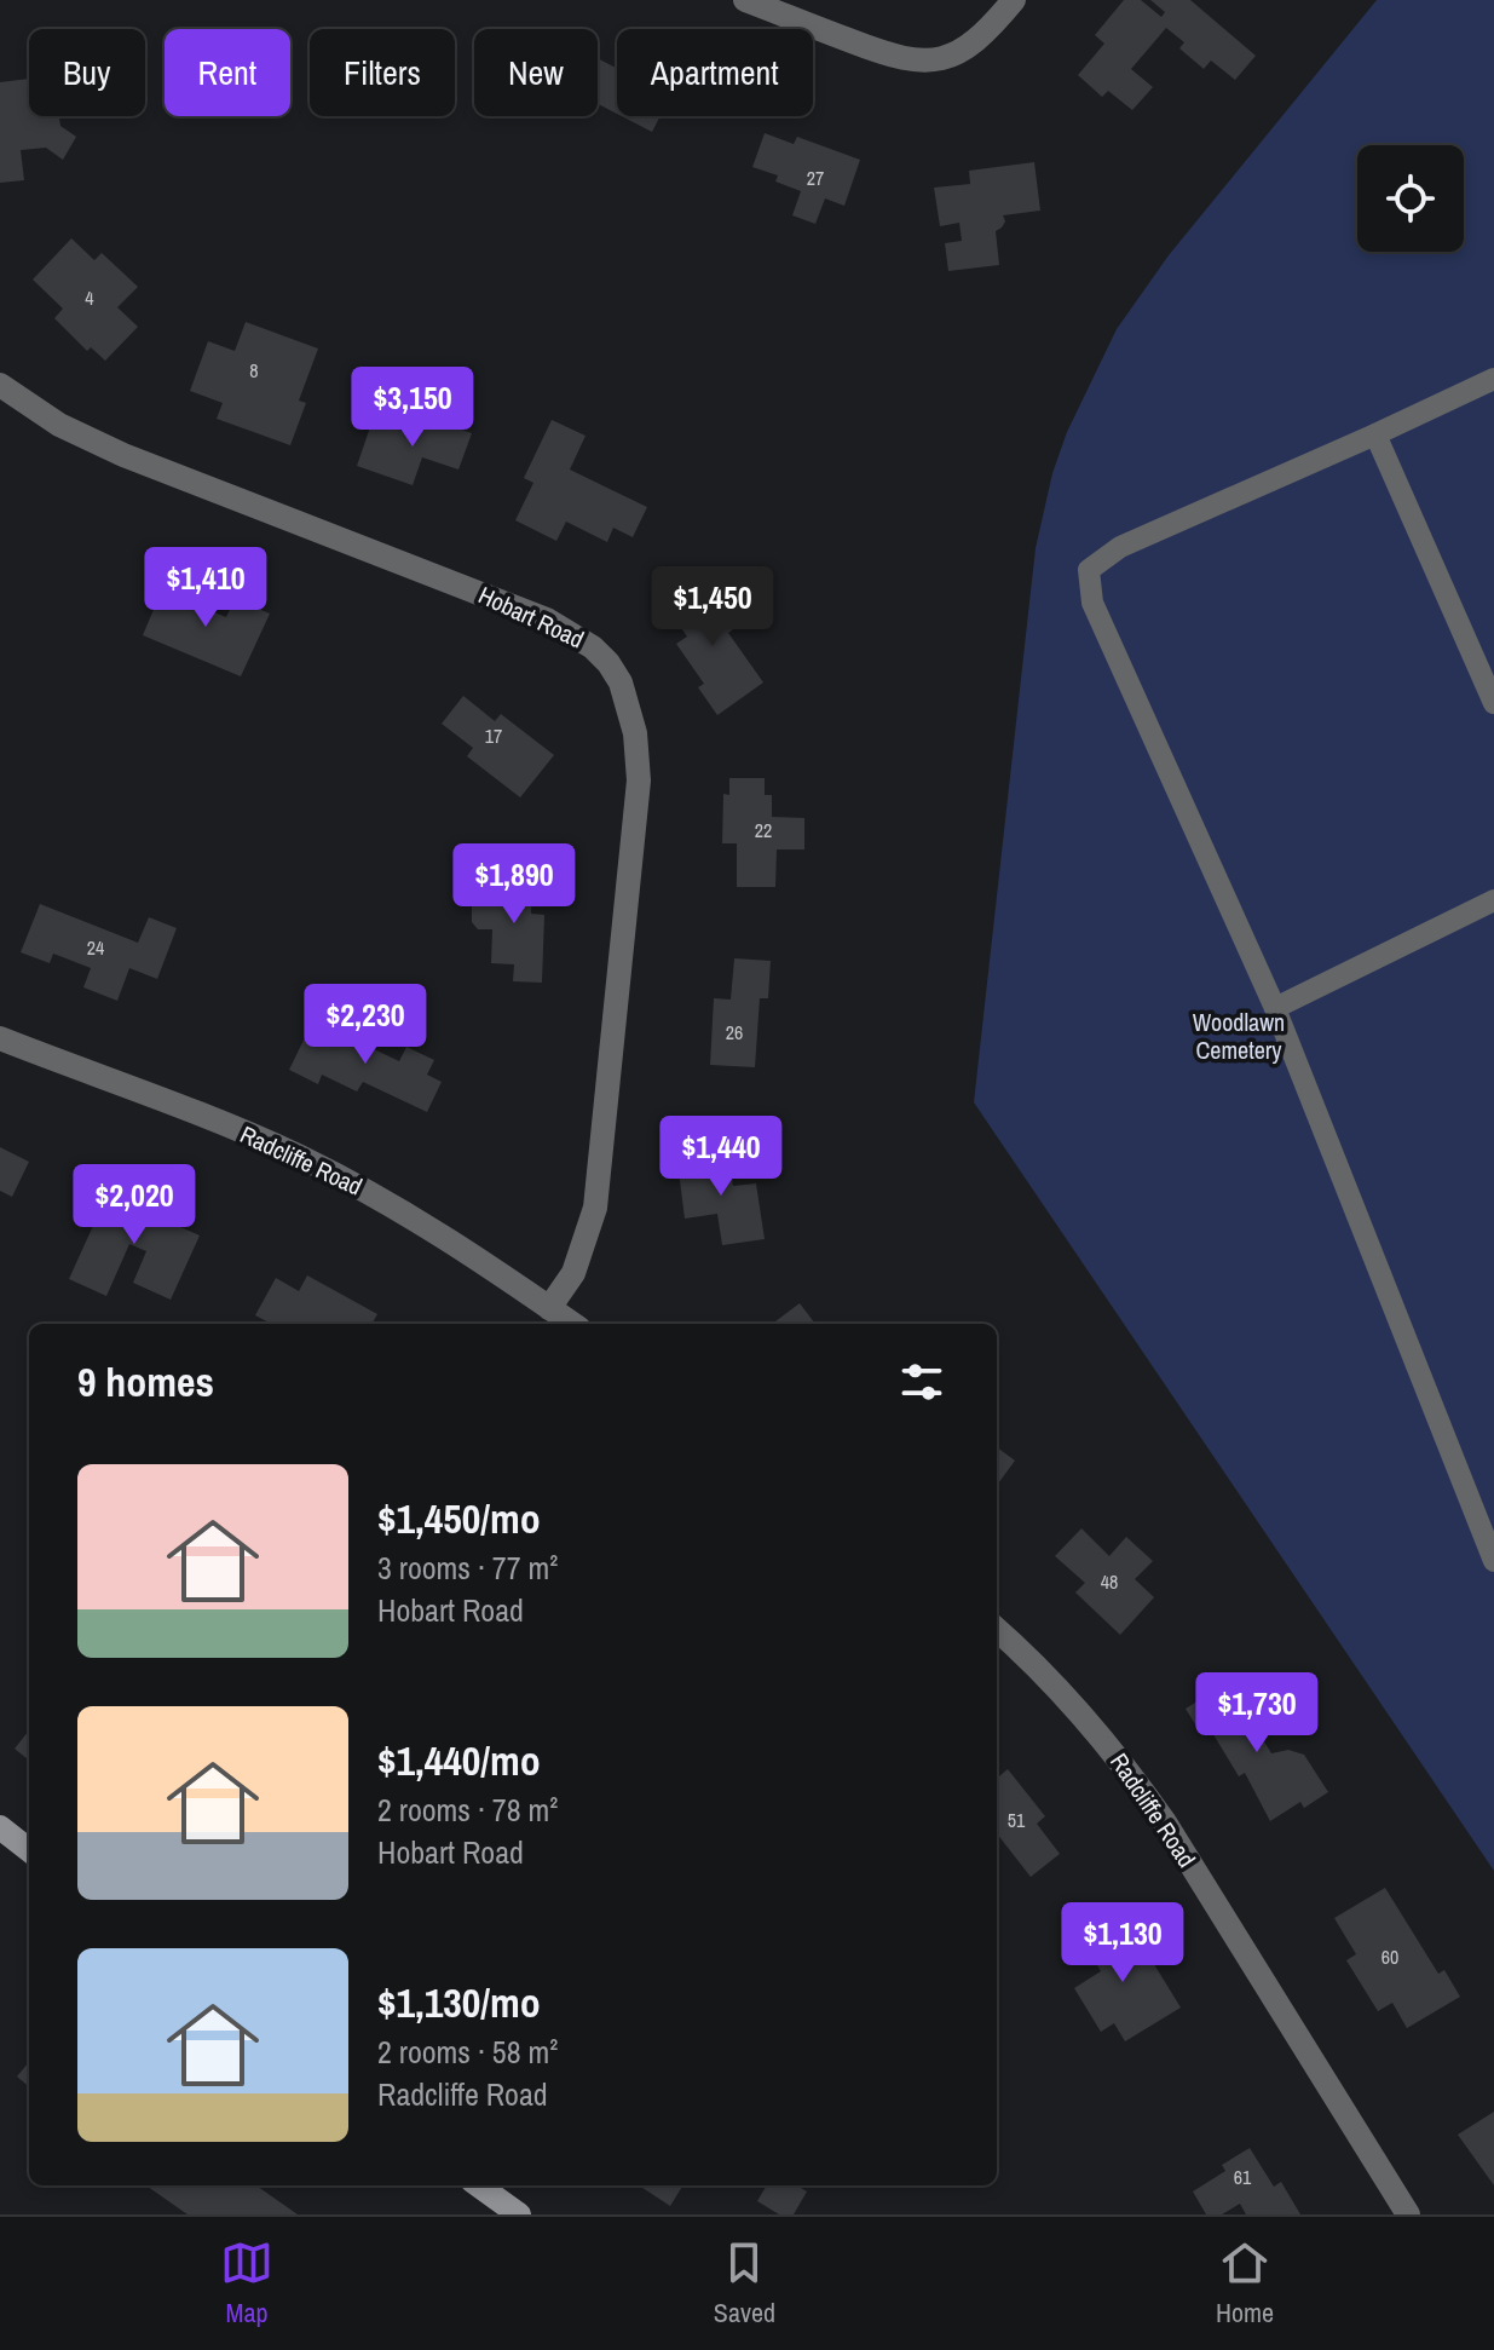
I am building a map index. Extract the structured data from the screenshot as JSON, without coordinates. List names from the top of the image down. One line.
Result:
{"streets":{"street":["Hobart Road","Radcliffe Road"]},"crossings":[["Hobart Road","Radcliffe Road"]],"parks":["Woodlawn Cemetery"],"house_numbers":["27","4","8","17","22","24","26","48","51","60","61"],"page":{"chip":["Buy","Rent","Filters","New","Apartment"],"price":["$3,150","$1,410","$1,450","$1,890","$2,230","$1,440","$2,020","$1,730","$1,130"],"heading":"9 homes","list":[{"name":"$1,450/mo","note":"3 rooms · 77 m² · Hobart Road"},{"name":"$1,440/mo","note":"2 rooms · 78 m² · Hobart Road"},{"name":"$1,130/mo","note":"2 rooms · 58 m² · Radcliffe Road"}],"tabs":["Map","Saved","Home"]}}
